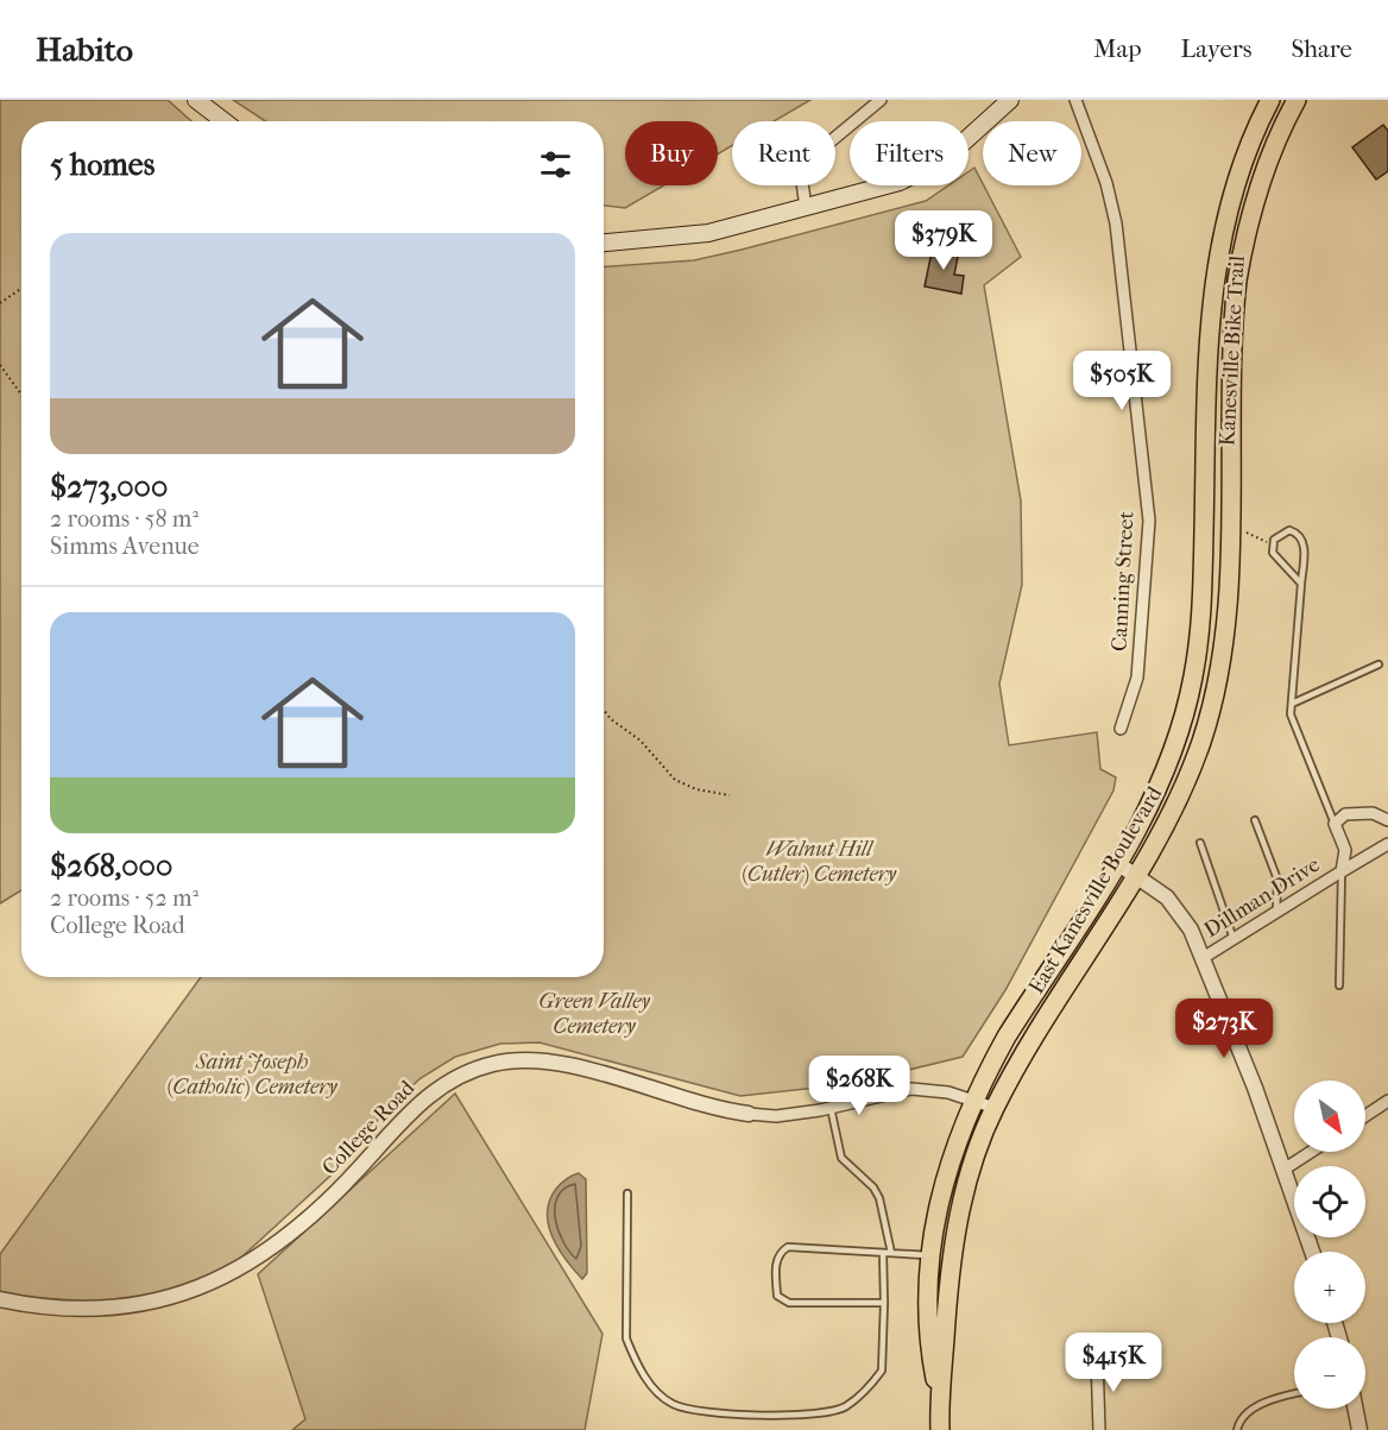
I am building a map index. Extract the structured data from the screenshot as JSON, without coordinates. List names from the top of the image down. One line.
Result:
{"streets":{"main road":["East Kanesville Boulevard"],"street":["Canning Street","Dillman Drive","College Road"]},"crossings":[["East Kanesville Boulevard","College Road"]],"parks":["Walnut Hill (Cutler) Cemetery","Green Valley Cemetery","Saint Joseph (Catholic) Cemetery"],"north":"bottom right","page":{"header":"Habito","nav":["Map","Layers","Share"],"chip":["Buy","Rent","Filters","New"],"heading":"5 homes","list":[{"name":"$273,000","note":"2 rooms · 58 m² · Simms Avenue"},{"name":"$268,000","note":"2 rooms · 52 m² · College Road"}],"price":["$379K","$505K","$273K","$268K","$415K"],"map_buttons":["+","−"]}}
